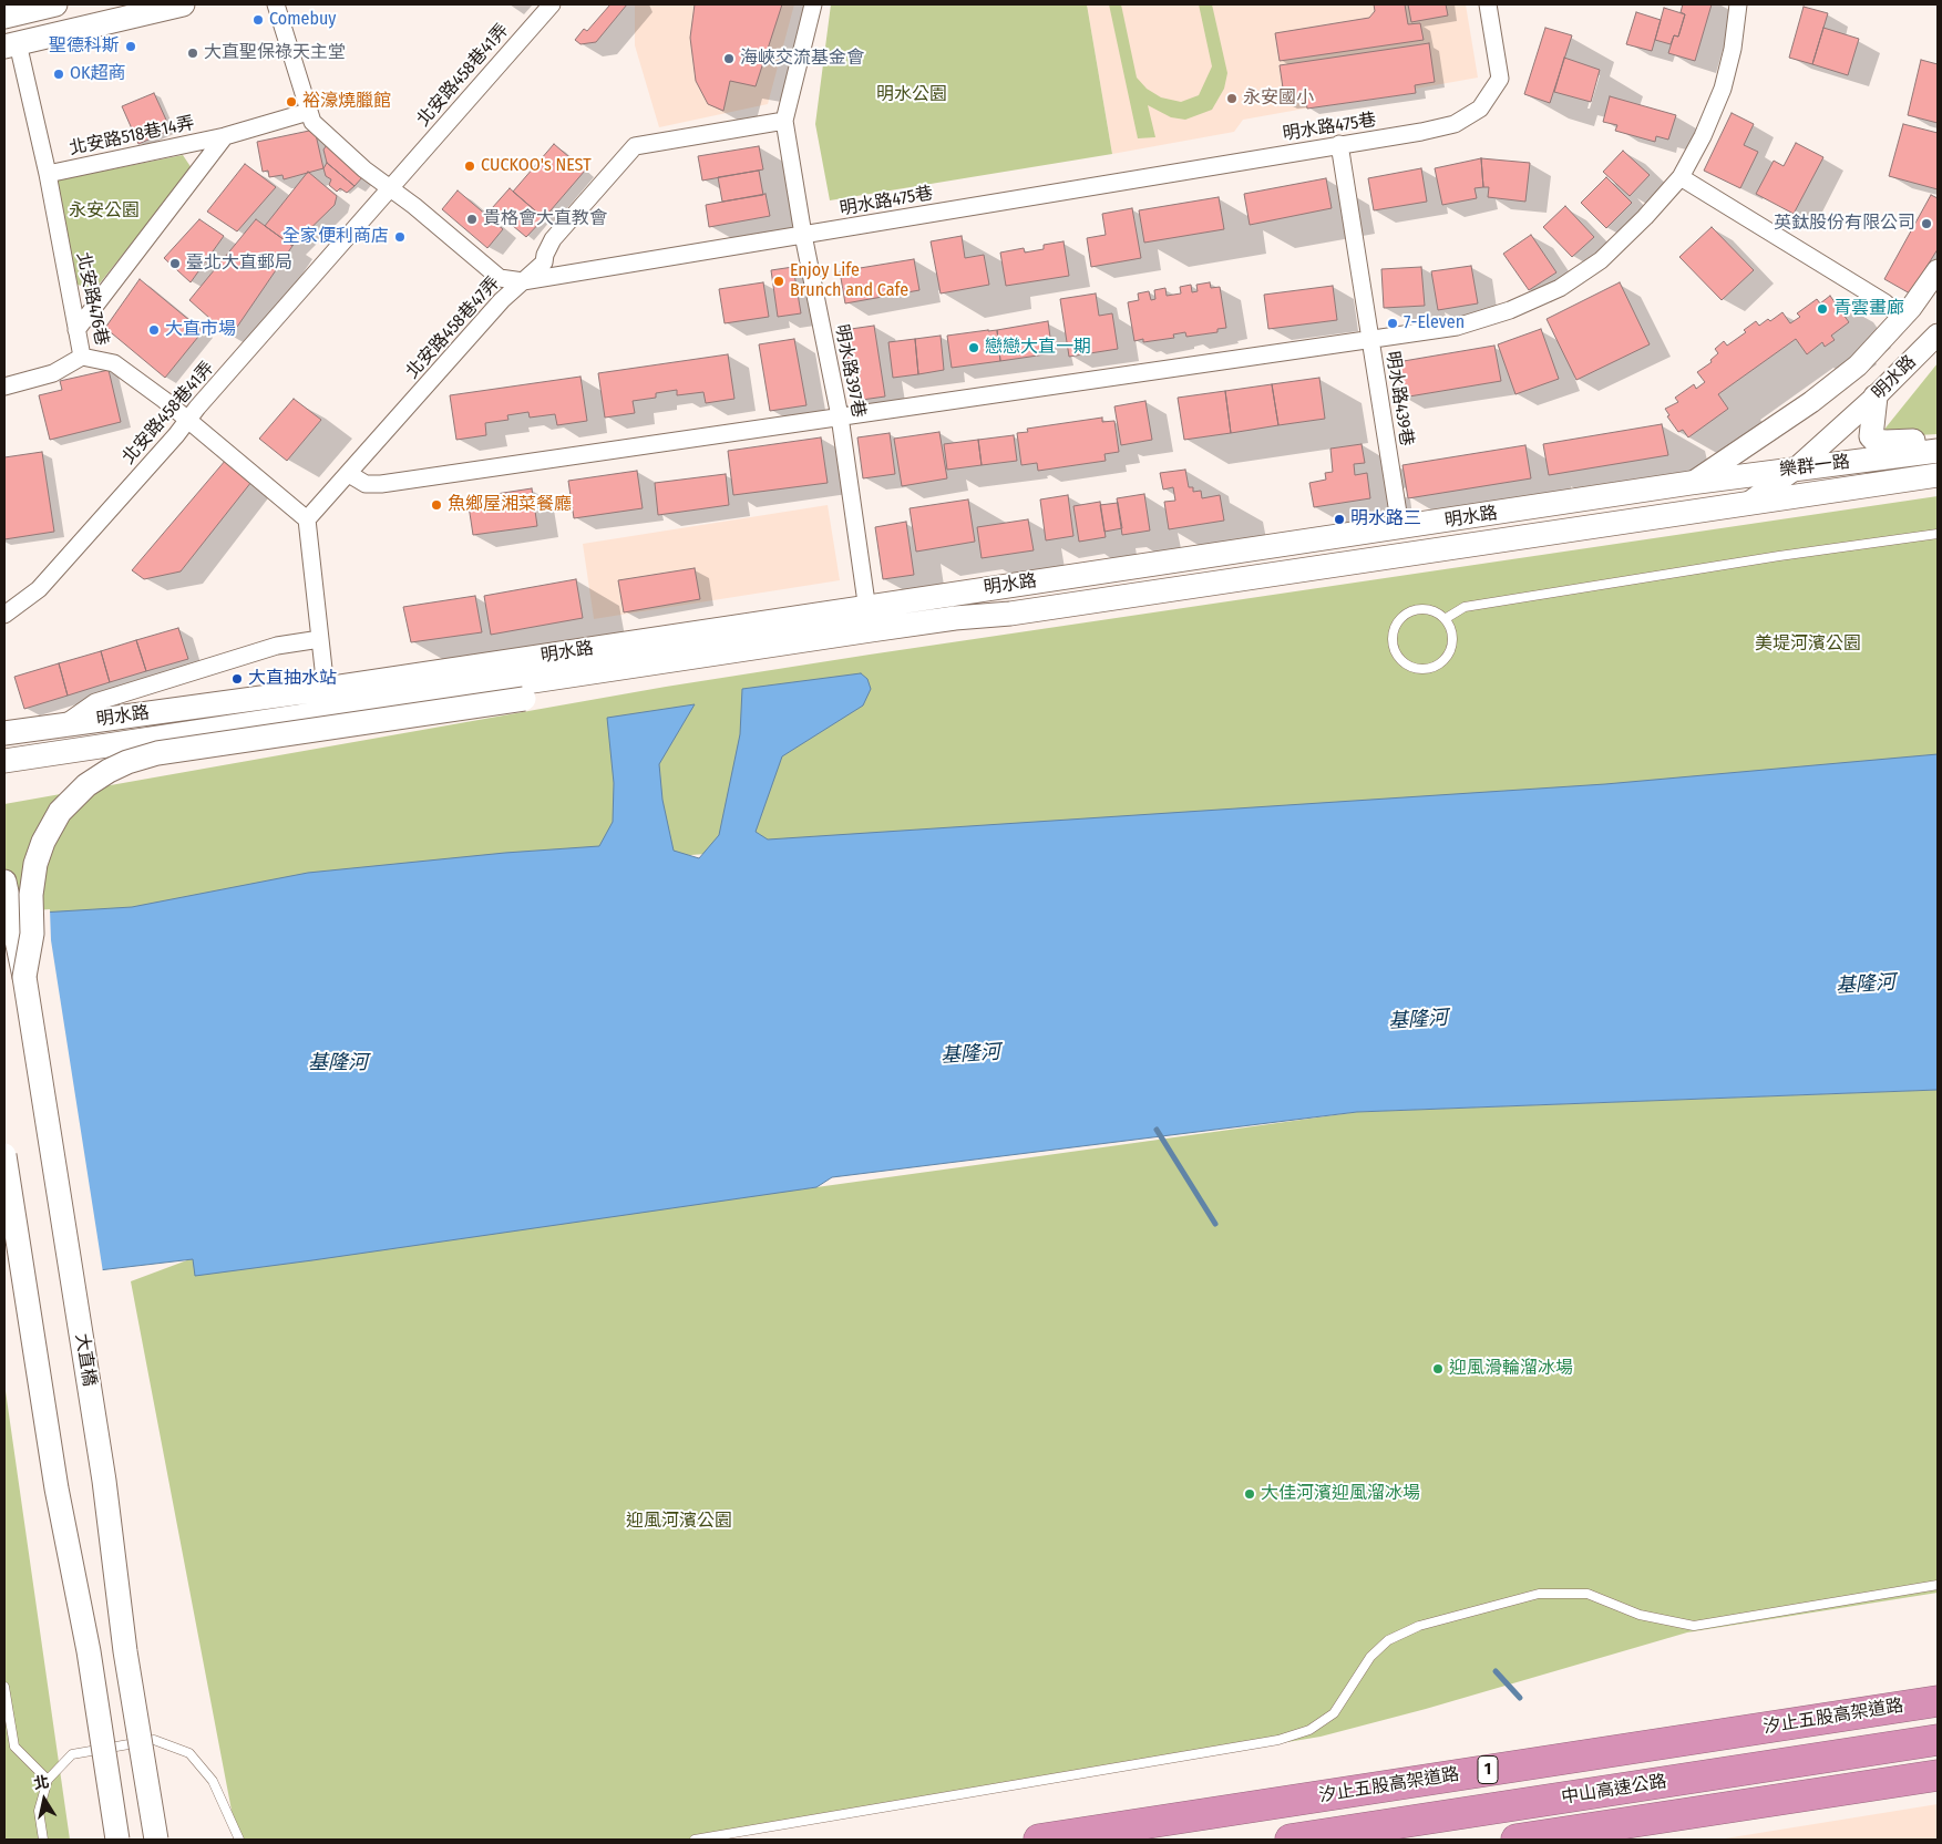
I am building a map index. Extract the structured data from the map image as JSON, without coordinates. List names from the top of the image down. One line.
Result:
{"streets":{"highway":["汐止五股高架道路","1","中山高速公路"],"main road":["明水路","樂群一路","大直橋"],"street":["北安路458巷41弄","明水路475巷","北安路518巷14弄","北安路476巷","北安路458巷47弄","明水路397巷","明水路439巷"]},"crossings":[["北安路458巷41弄","明水路475巷"],["北安路458巷41弄","北安路476巷"],["明水路475巷","北安路518巷14弄"],["明水路475巷","北安路458巷47弄"],["明水路475巷","明水路397巷"],["明水路475巷","明水路439巷"],["北安路518巷14弄","北安路476巷"],["北安路476巷","北安路458巷47弄"],["北安路458巷47弄","明水路397巷"],["明水路397巷","明水路"],["明水路","明水路439巷"],["明水路","樂群一路"]],"water":["基隆河"],"parks":["明水公園","永安公園","美堤河濱公園","迎風河濱公園"],"places":["Comebuy","聖德科斯","大直聖保祿天主堂","海峽交流基金會","OK超商","永安國小","裕濠燒臘館","CUCKOO's NEST","貴格會大直教會","英鈦股份有限公司","全家便利商店","臺北大直郵局","Enjoy Life Brunch and Cafe","青雲畫廊","7-Eleven","大直市場","戀戀大直一期","魚鄉屋湘菜餐廳","明水路三","大直抽水站","迎風滑輪溜冰場","大佳河濱迎風溜冰場"],"north":"top"}
